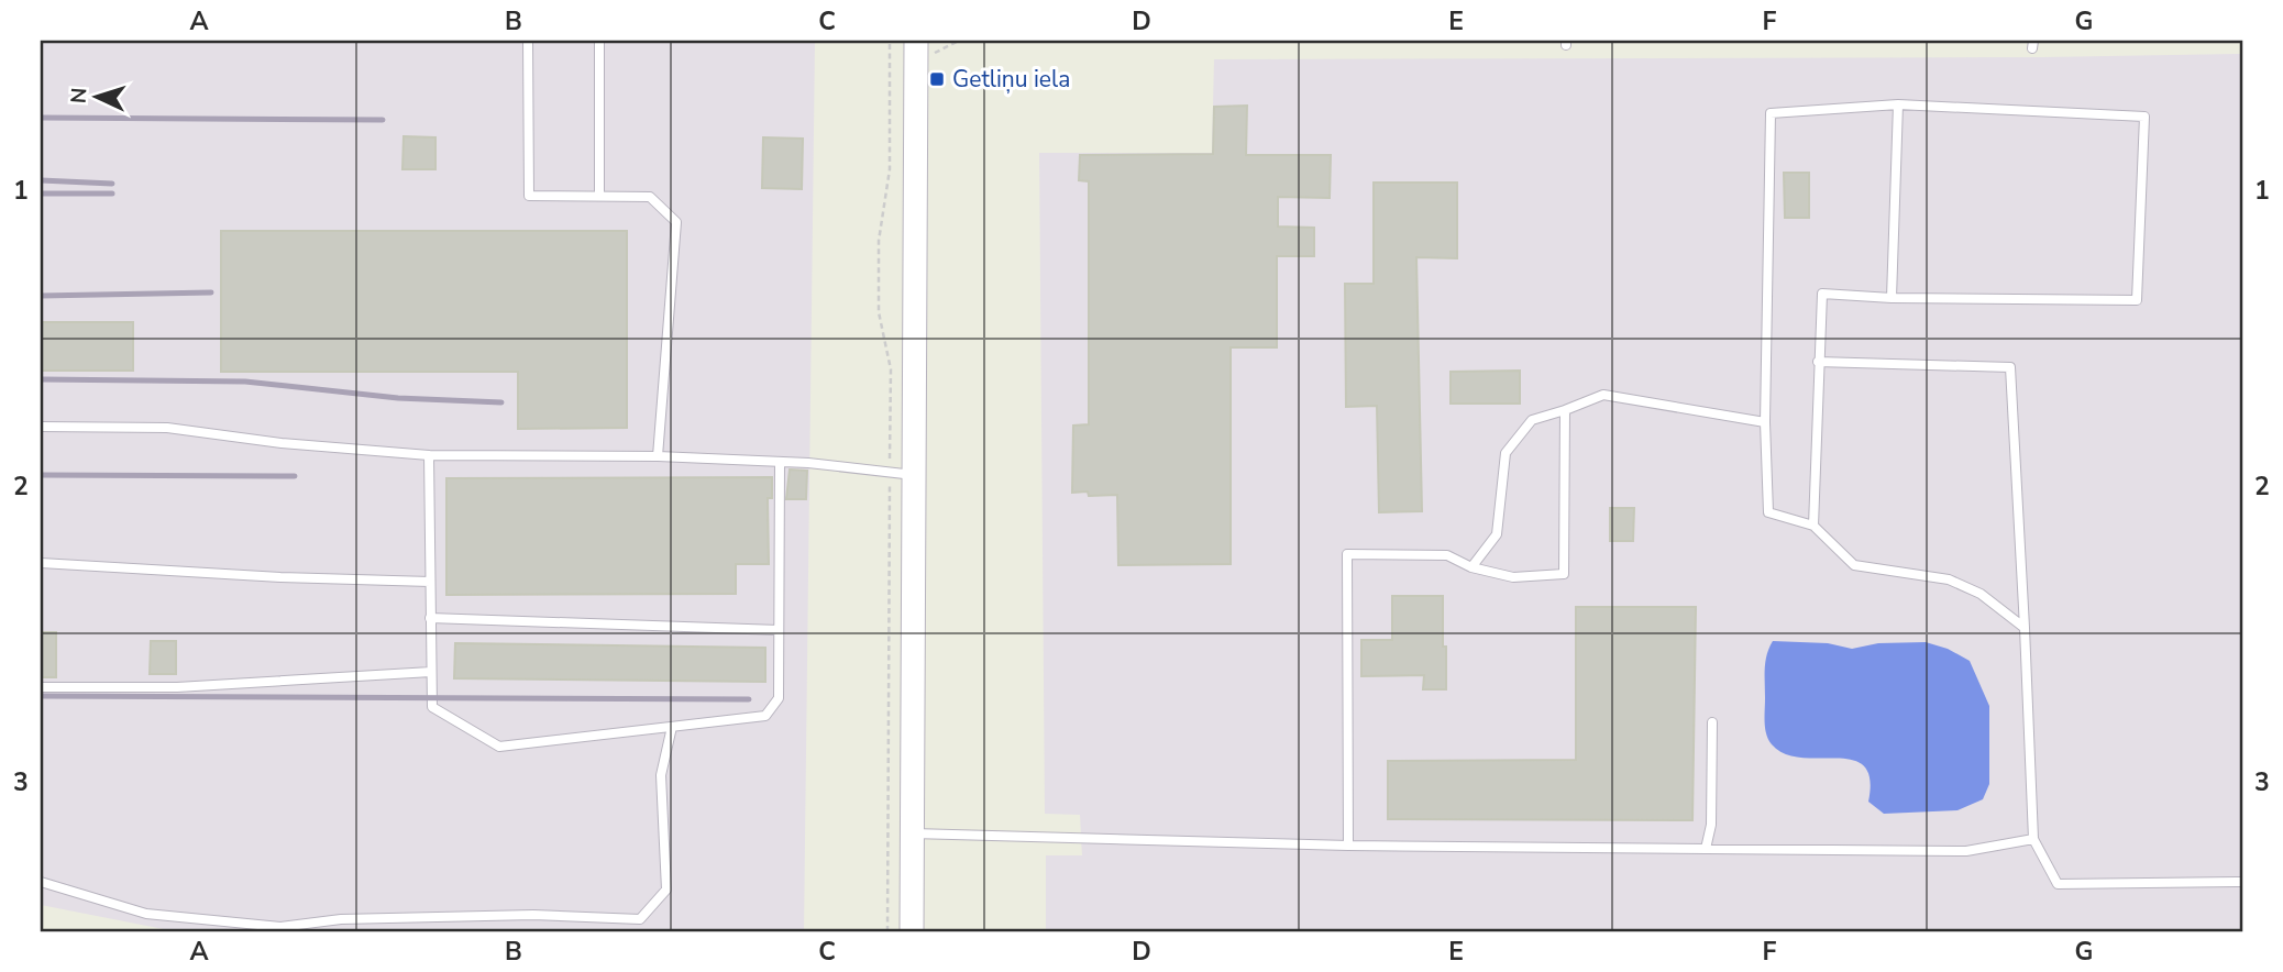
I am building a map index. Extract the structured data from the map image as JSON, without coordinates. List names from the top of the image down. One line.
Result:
{"places":{"transit":["Getliņu iela"]},"north":"left","grid":{"columns":["A","B","C","D","E","F","G"],"rows":["1","2","3"]}}
